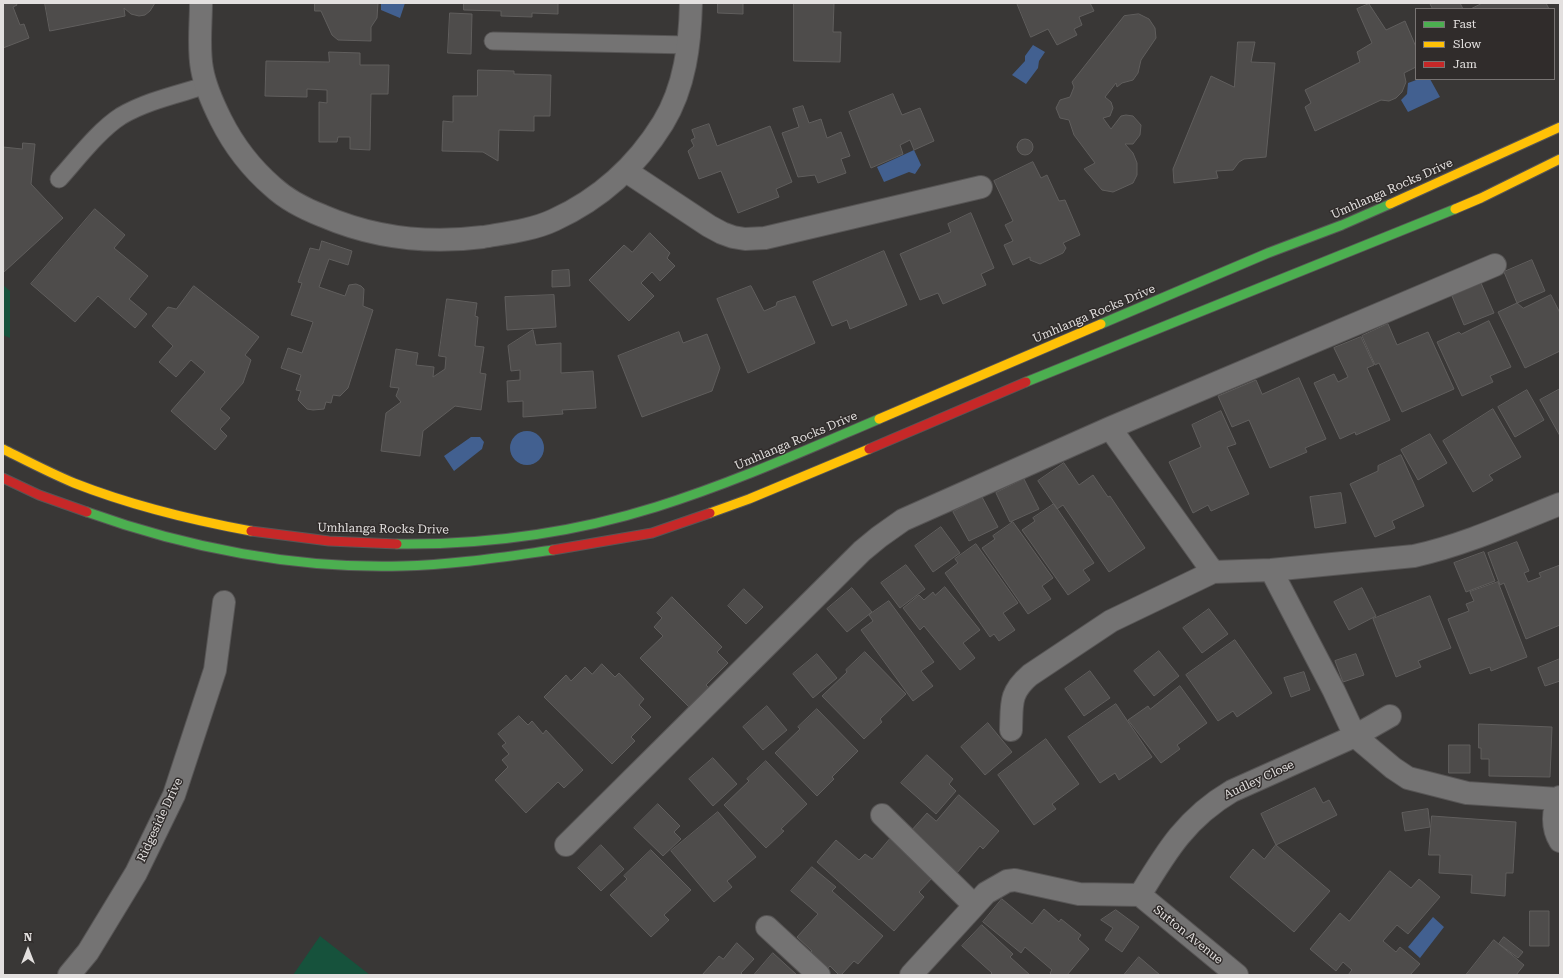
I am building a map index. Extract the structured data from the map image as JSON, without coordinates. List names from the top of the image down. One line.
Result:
{"streets":{"main road":["Umhlanga Rocks Drive"],"street":["Audley Close","Ridgeside Drive","Sutton Avenue"]},"crossings":[["Audley Close","Sutton Avenue"]],"legend":["Fast","Slow","Jam"],"north":"top"}
